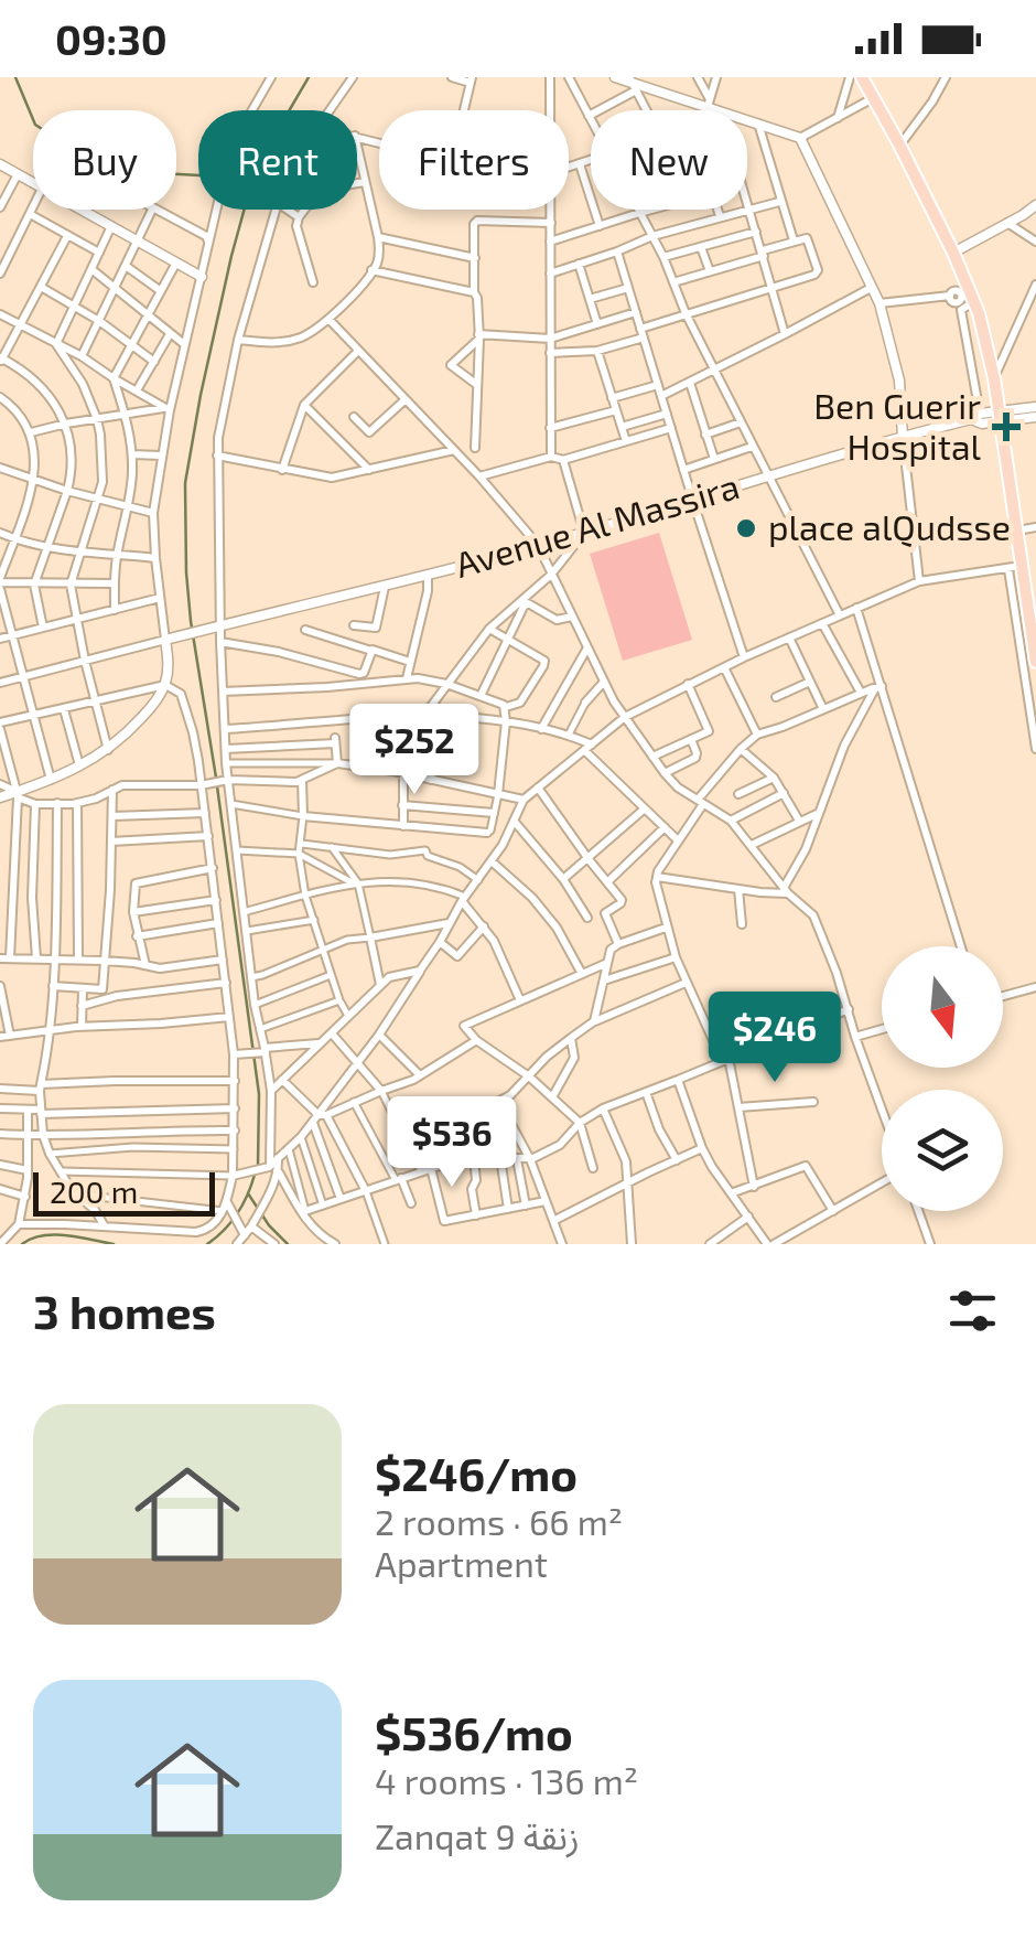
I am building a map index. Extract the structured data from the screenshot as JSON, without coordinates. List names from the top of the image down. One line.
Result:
{"streets":{"street":["Avenue Al Massira"]},"places":{"health":["Ben Guerir Hospital"],"other":["place alQudsse"]},"scale_bar":"200 m","north":"bottom","page":{"status":"09:30","chip":["Buy","Rent","Filters","New"],"price":["$252","$246","$536"],"scale":"200 m","heading":"3 homes","list":[{"name":"$246/mo","note":"2 rooms · 66 m² · Apartment"},{"name":"$536/mo","note":"4 rooms · 136 m² · Zanqat 9 زنقة"}]}}
